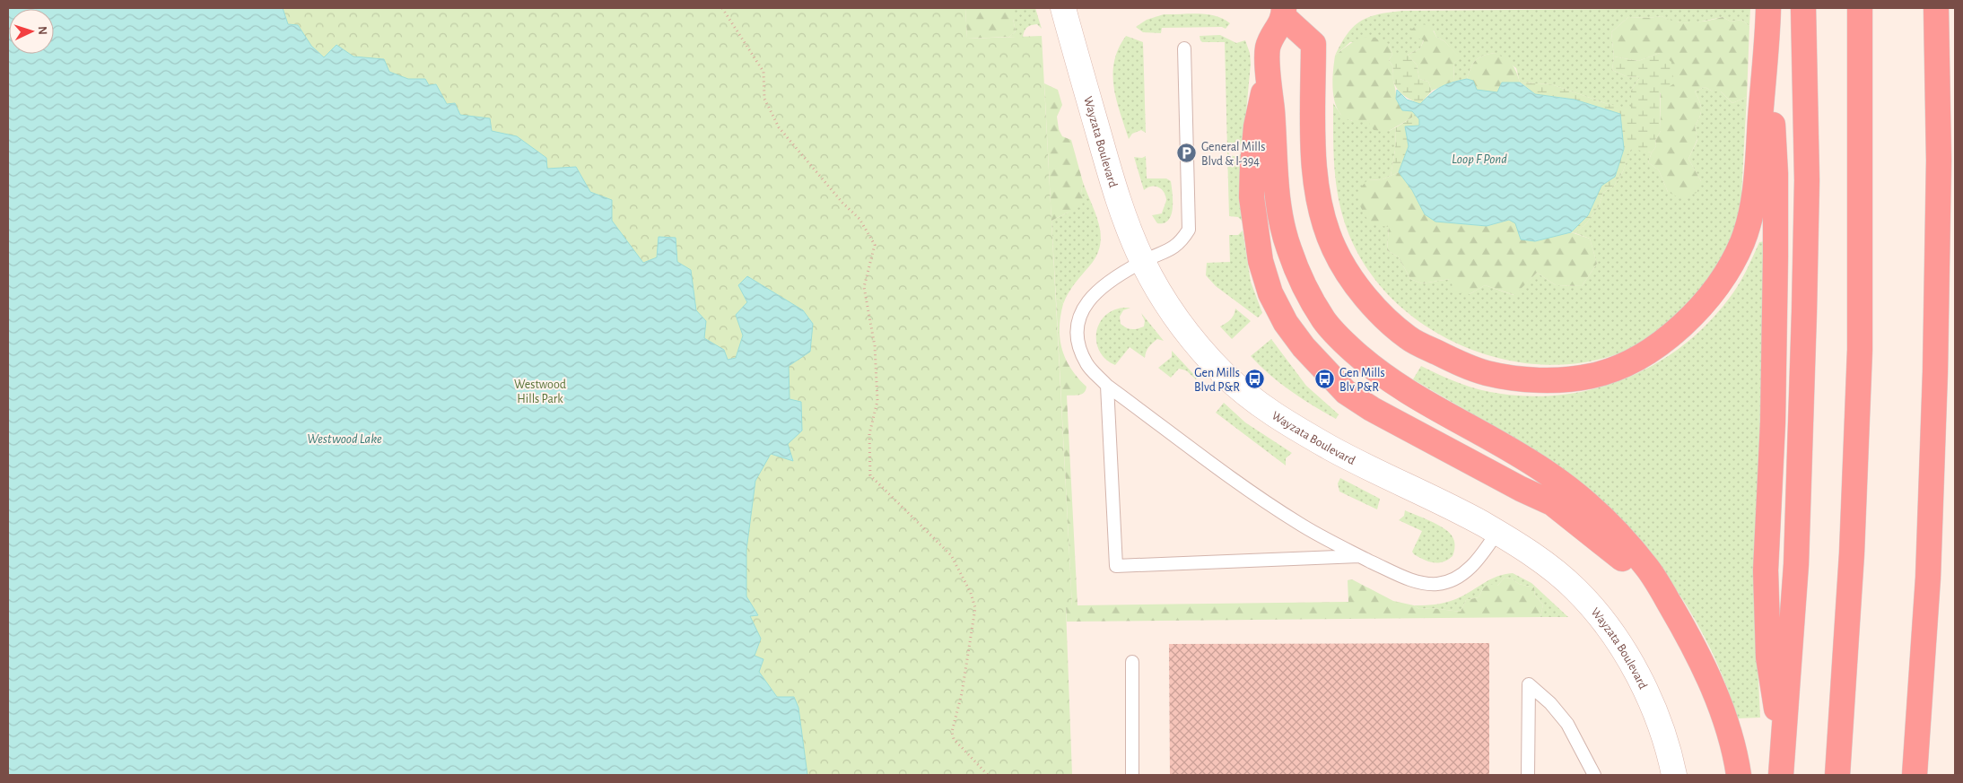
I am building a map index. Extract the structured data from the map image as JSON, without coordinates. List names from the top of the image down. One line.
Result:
{"streets":{"street":["Wayzata Boulevard"]},"water":["Loop F Pond","Westwood Lake"],"parks":["Westwood Hills Park"],"places":{"parking":["General Mills Blvd & I-394"],"bus stop":["Gen Mills Blvd P&R","Gen Mills Blv P&R"]},"north":"right"}
